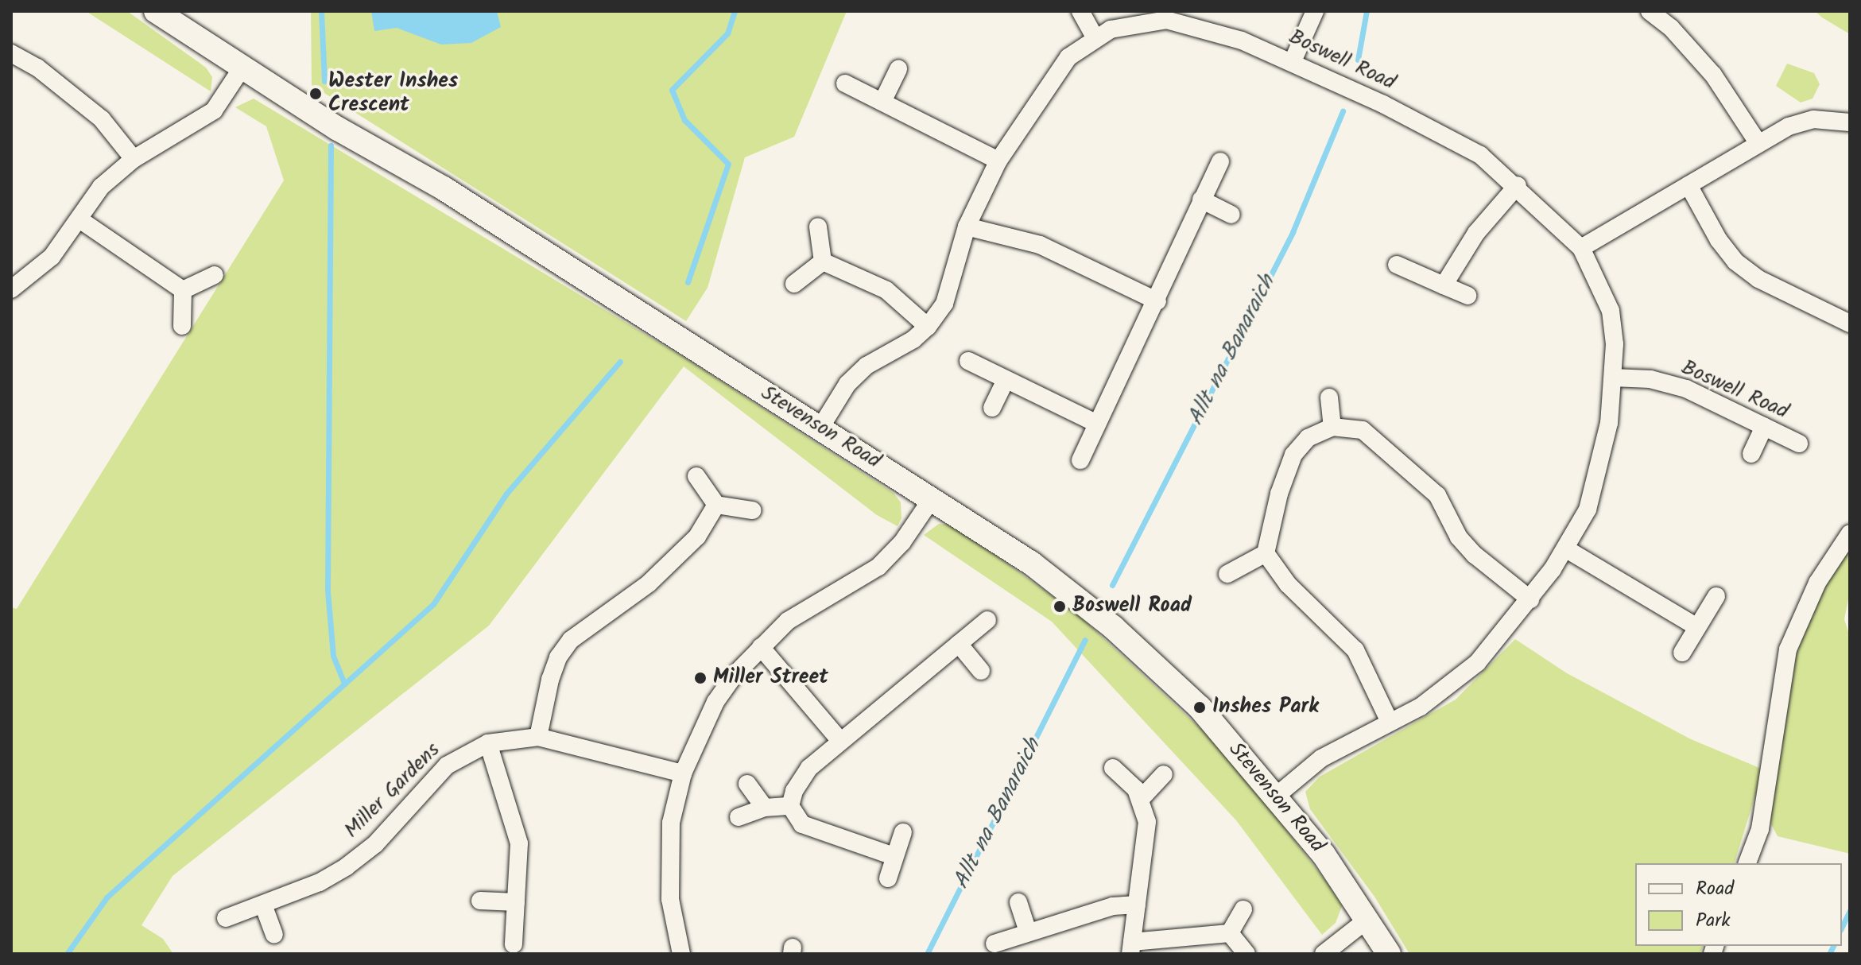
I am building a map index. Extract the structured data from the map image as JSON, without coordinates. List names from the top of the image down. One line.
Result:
{"streets":{"street":["Boswell Road","Stevenson Road","Miller Gardens"]},"crossings":[["Boswell Road","Stevenson Road"]],"water":["Allt na Banaraich"],"places":["Wester Inshes Crescent","Boswell Road","Miller Street","Inshes Park"],"legend":["Road","Park"]}
